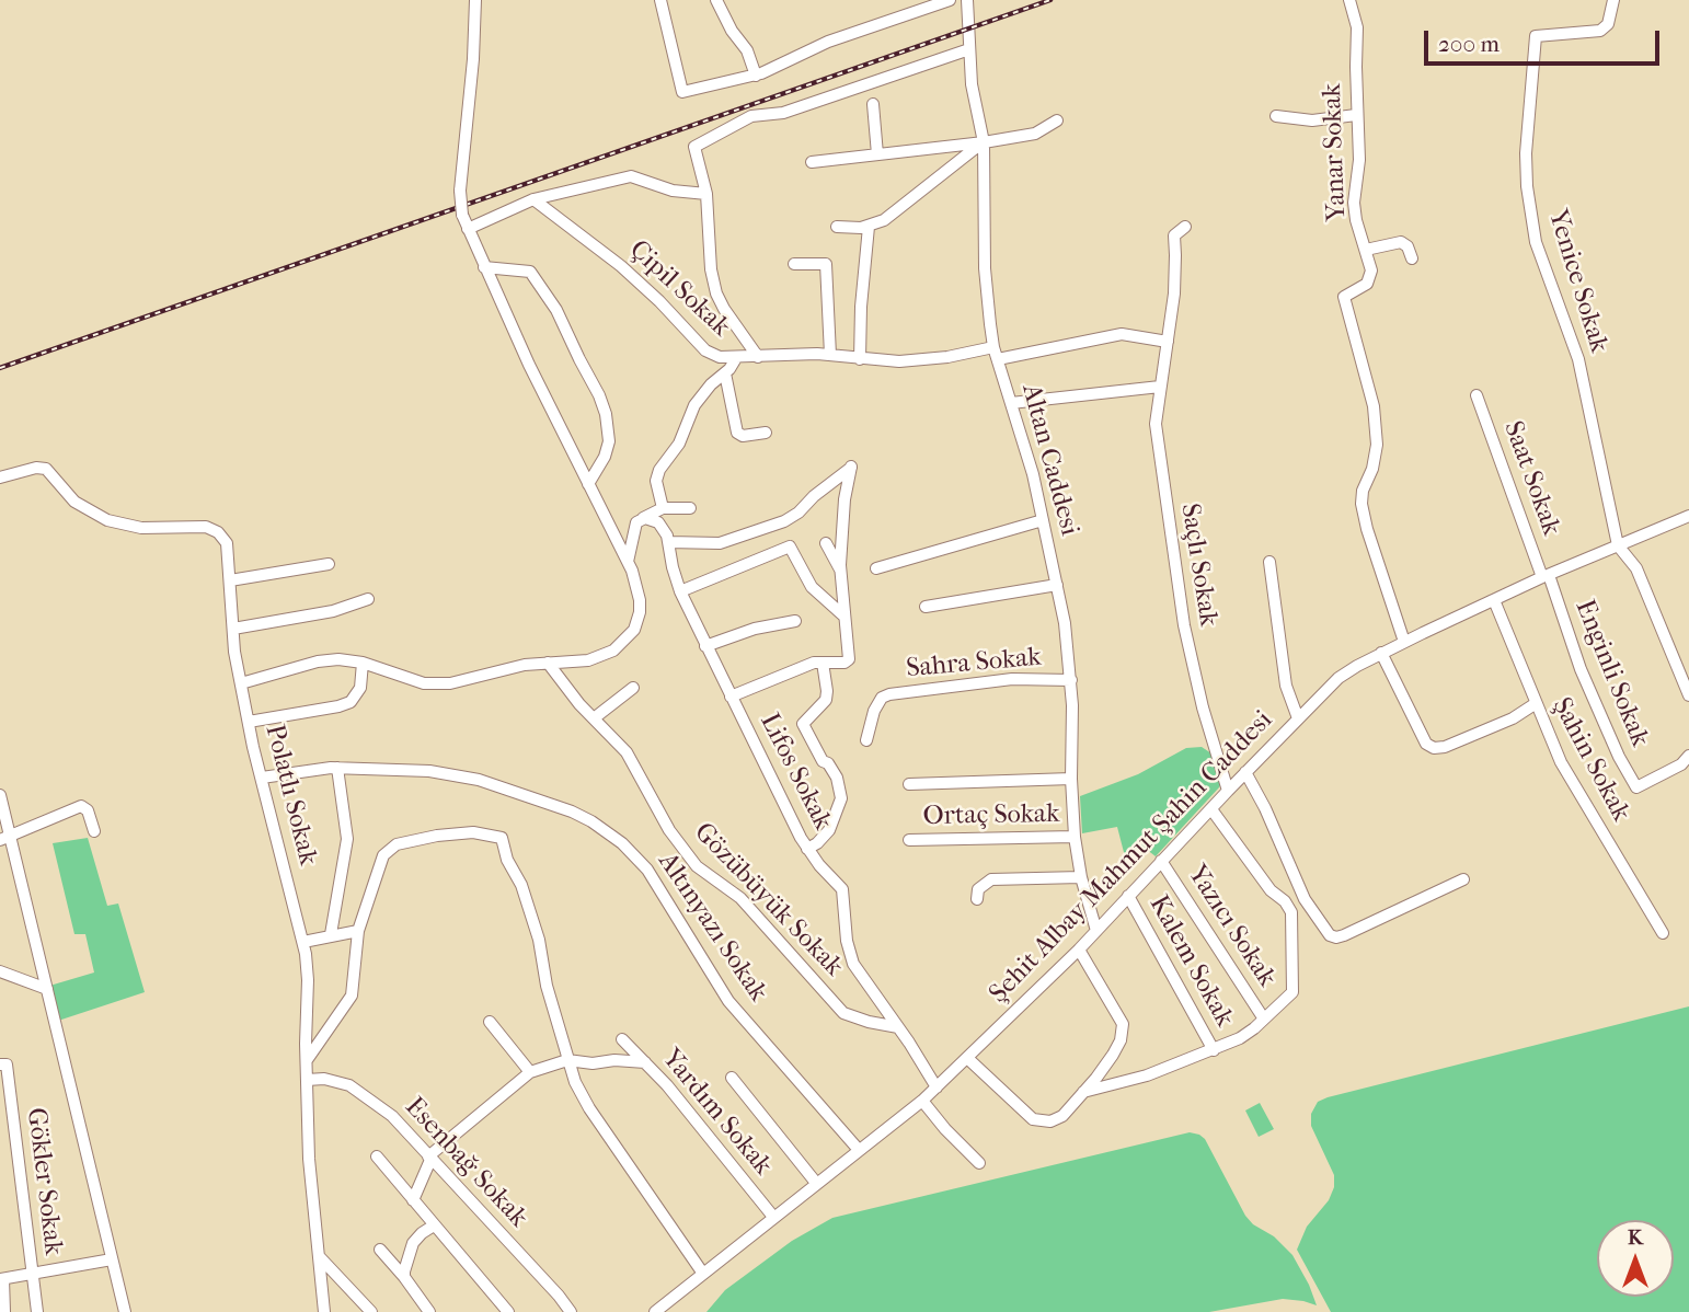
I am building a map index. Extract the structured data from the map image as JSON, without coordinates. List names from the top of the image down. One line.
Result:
{"streets":{"street":["Yanar Sokak","Yenice Sokak","Çipil Sokak","Altan Caddesi","Saat Sokak","Saçlı Sokak","Sahra Sokak","Enginli Sokak","Şahin Sokak","Lifos Sokak","Polatlı Sokak","Ortaç Sokak","Şehit Albay Mahmut Şahin Caddesi","Gözübüyük Sokak","Yazıcı Sokak","Altınyazı Sokak","Kalem Sokak","Yardım Sokak","Esenbağ Sokak","Gökler Sokak"]},"crossings":[["Yanar Sokak","Şehit Albay Mahmut Şahin Caddesi"],["Yenice Sokak","Şehit Albay Mahmut Şahin Caddesi"],["Çipil Sokak","Altan Caddesi"],["Altan Caddesi","Sahra Sokak"],["Altan Caddesi","Ortaç Sokak"],["Altan Caddesi","Şehit Albay Mahmut Şahin Caddesi"],["Saat Sokak","Enginli Sokak"],["Saat Sokak","Şehit Albay Mahmut Şahin Caddesi"],["Saçlı Sokak","Şehit Albay Mahmut Şahin Caddesi"],["Enginli Sokak","Şehit Albay Mahmut Şahin Caddesi"],["Şahin Sokak","Şehit Albay Mahmut Şahin Caddesi"],["Lifos Sokak","Şehit Albay Mahmut Şahin Caddesi"],["Lifos Sokak","Gözübüyük Sokak"],["Polatlı Sokak","Altınyazı Sokak"],["Polatlı Sokak","Esenbağ Sokak"],["Şehit Albay Mahmut Şahin Caddesi","Yazıcı Sokak"],["Şehit Albay Mahmut Şahin Caddesi","Altınyazı Sokak"],["Şehit Albay Mahmut Şahin Caddesi","Kalem Sokak"],["Şehit Albay Mahmut Şahin Caddesi","Yardım Sokak"]],"scale_bar":"200 m","north":"top"}
